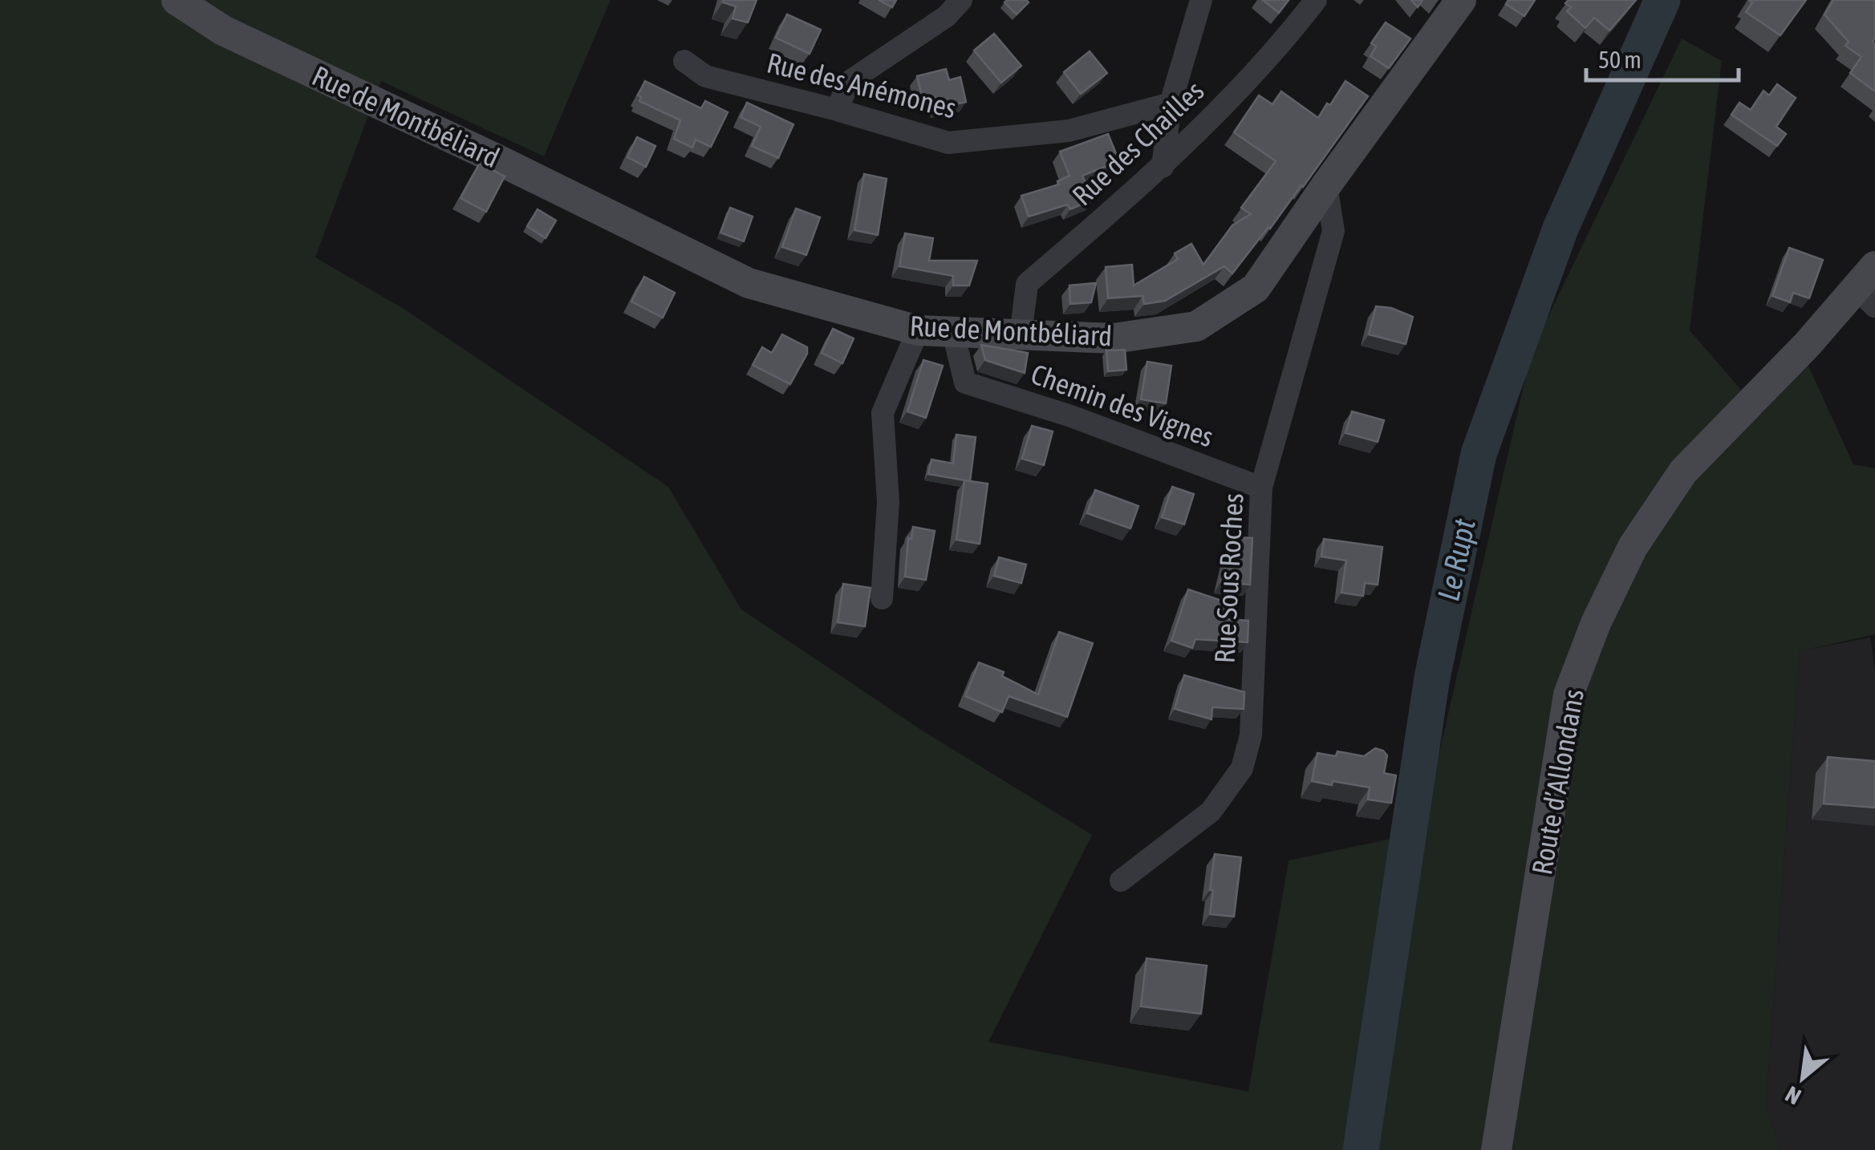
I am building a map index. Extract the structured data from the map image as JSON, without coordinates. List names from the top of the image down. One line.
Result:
{"streets":{"street":["Rue des Anémones","Rue de Montbéliard","Rue des Chailles","Chemin des Vignes","Rue Sous Roches","Route d’Allondans"]},"crossings":[["Rue de Montbéliard","Rue des Chailles"],["Rue de Montbéliard","Chemin des Vignes"],["Rue de Montbéliard","Rue Sous Roches"],["Chemin des Vignes","Rue Sous Roches"]],"water":["Le Rupt"],"scale_bar":"50 m","north":"bottom left"}
